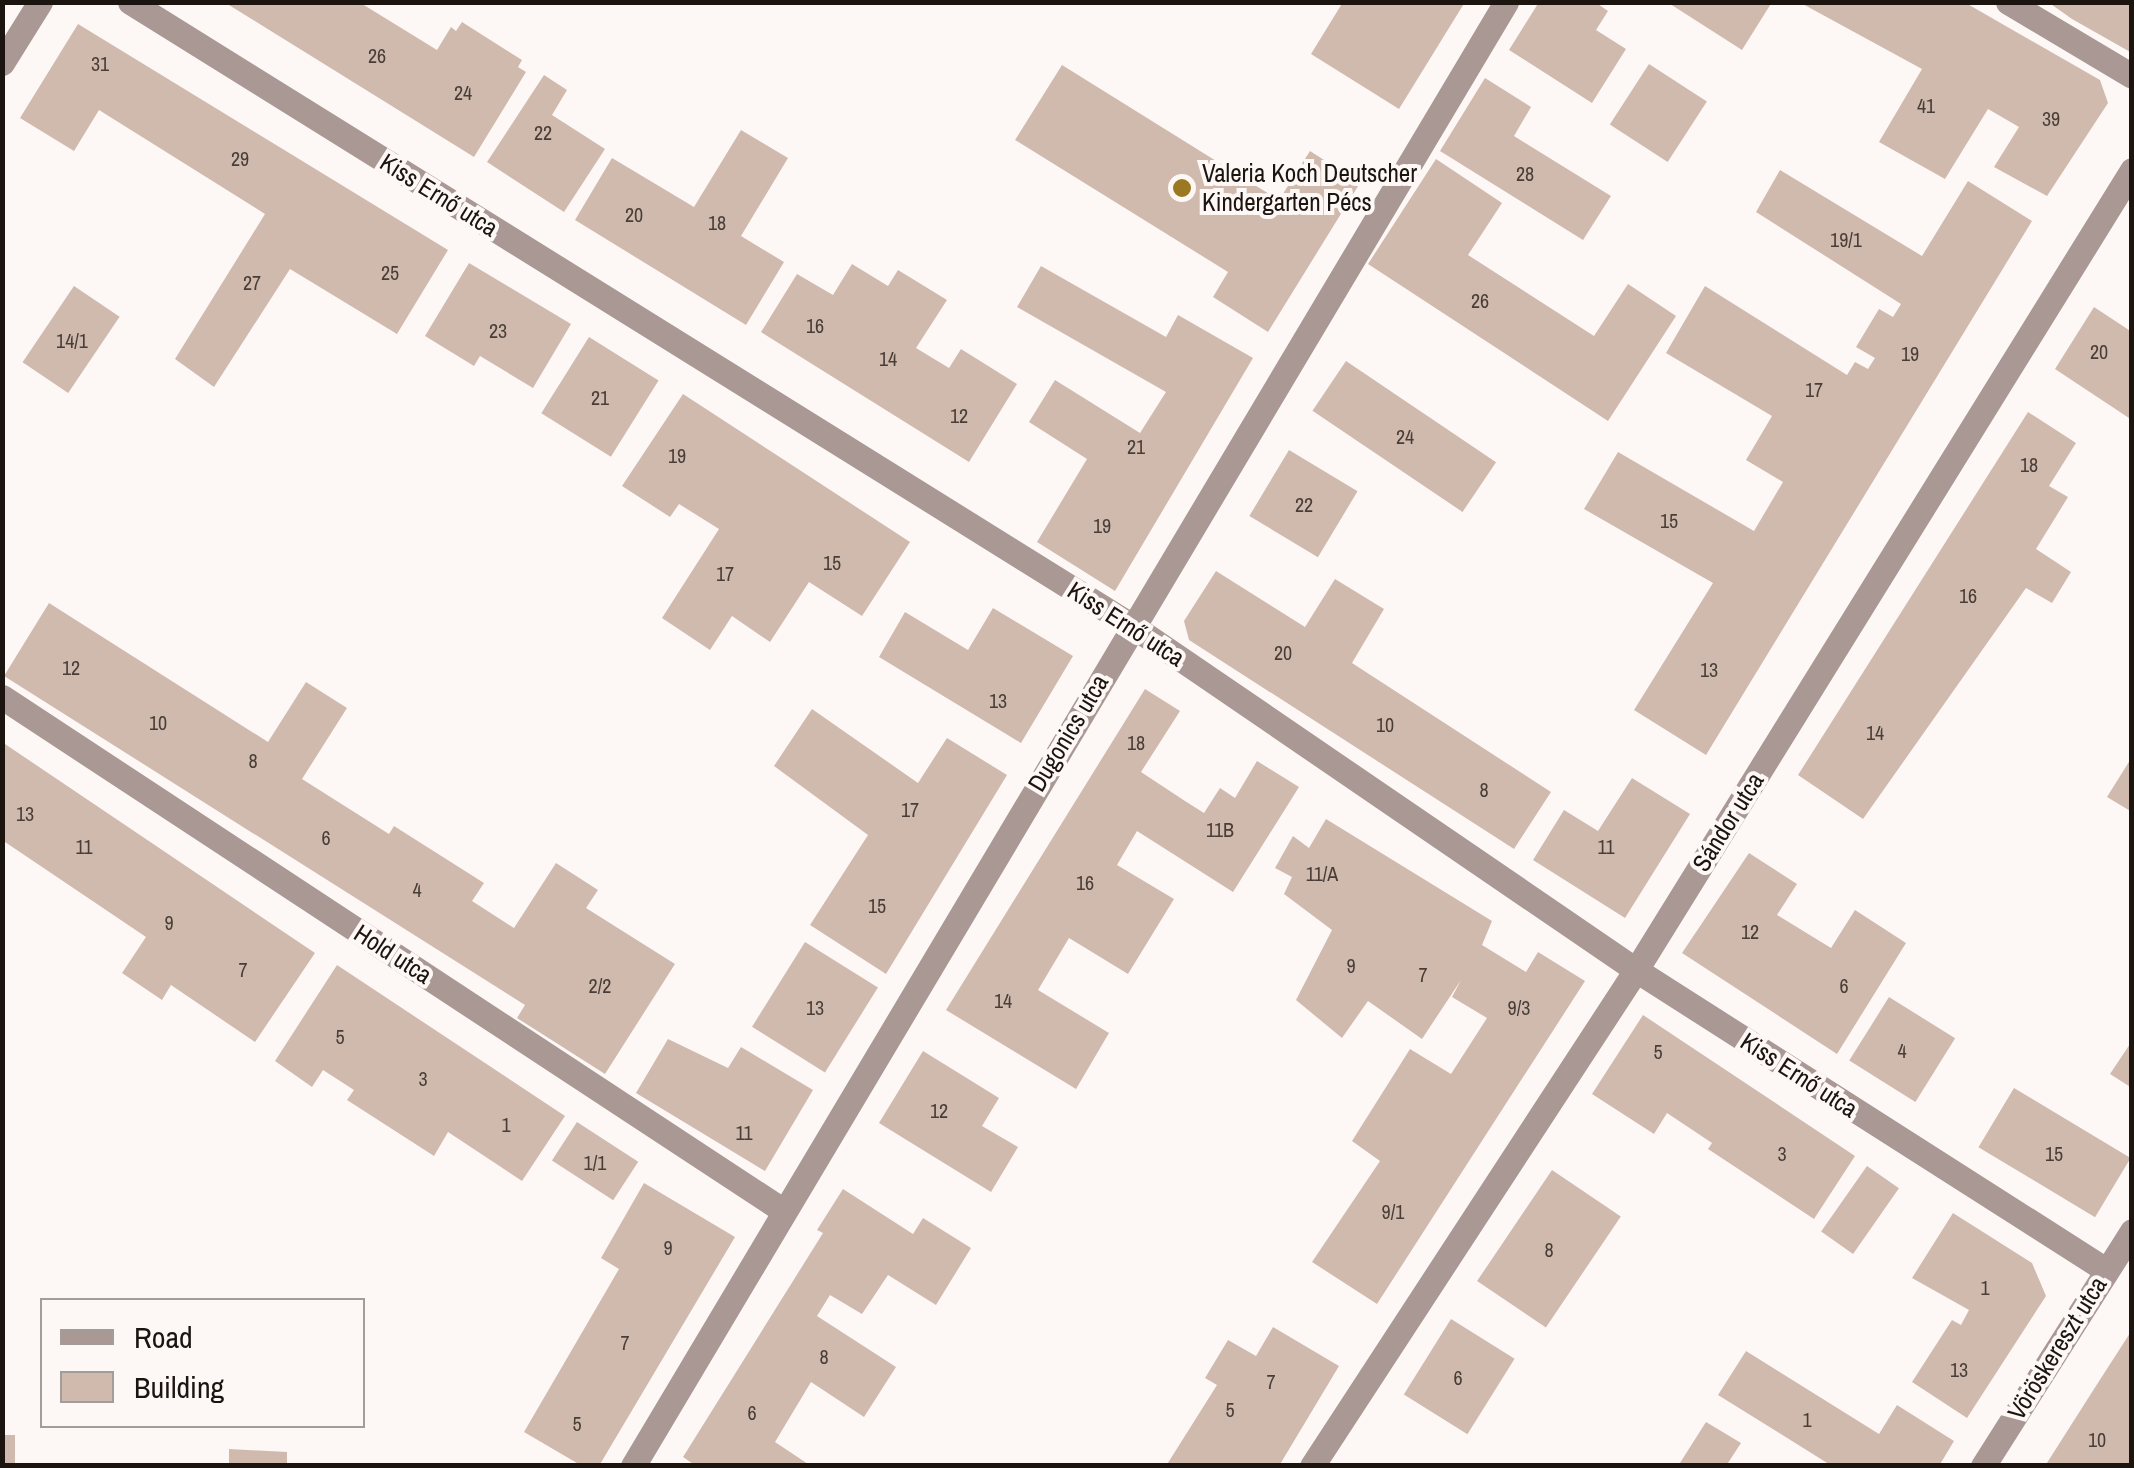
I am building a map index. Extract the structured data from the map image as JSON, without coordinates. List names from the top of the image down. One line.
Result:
{"streets":{"street":["Kiss Ernő utca","Dugonics utca","Sándor utca","Hold utca","Vöröskereszt utca"]},"crossings":[["Kiss Ernő utca","Dugonics utca"],["Kiss Ernő utca","Sándor utca"],["Kiss Ernő utca","Vöröskereszt utca"],["Dugonics utca","Hold utca"]],"places":["Valeria Koch Deutscher Kindergarten Pécs"],"house_numbers":["26","31","24","41","39","22","29","28","20","18","19/1","25","27","26","16","23","14/1","20","19","14","17","21","12","24","21","19","18","22","15","19","15","17","16","20","12","13","13","10","10","14","18","8","8","17","13","11B","6","11","11","11/A","16","4","15","9","12","9","7","7","2/2","6","14","13","9/3","5","4","5","3","12","1","11","3","15","1/1","9/1","9","8","1","7","8","13","6","7","5","6","1","5","10"],"legend":["Road","Building"]}
